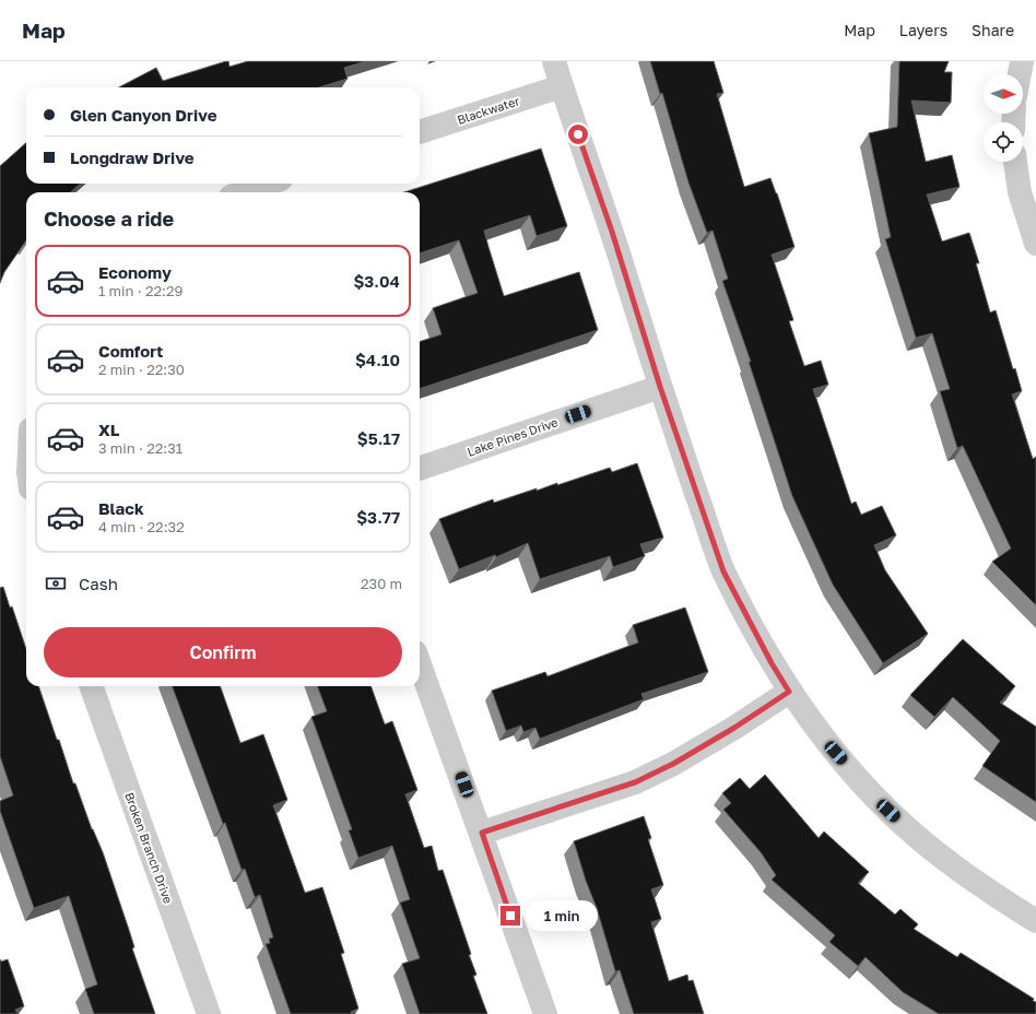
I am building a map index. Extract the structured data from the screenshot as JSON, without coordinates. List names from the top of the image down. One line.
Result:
{"streets":{"street":["Blackwater","Lake Pines Drive","Broken Branch Drive"]},"north":"right","page":{"header":"Map","nav":["Map","Layers","Share"],"banner":["Glen Canyon Drive","Longdraw Drive"],"heading":"Choose a ride","list":[{"name":"Economy","note":"1 min · 22:29","value":"$3.04"},{"name":"Comfort","note":"2 min · 22:30","value":"$4.10"},{"name":"XL","note":"3 min · 22:31","value":"$5.17"},{"name":"Black","note":"4 min · 22:32","value":"$3.77"}],"pay":["Cash","230 m"],"buttons":"Confirm","bubble":"1 min"}}
